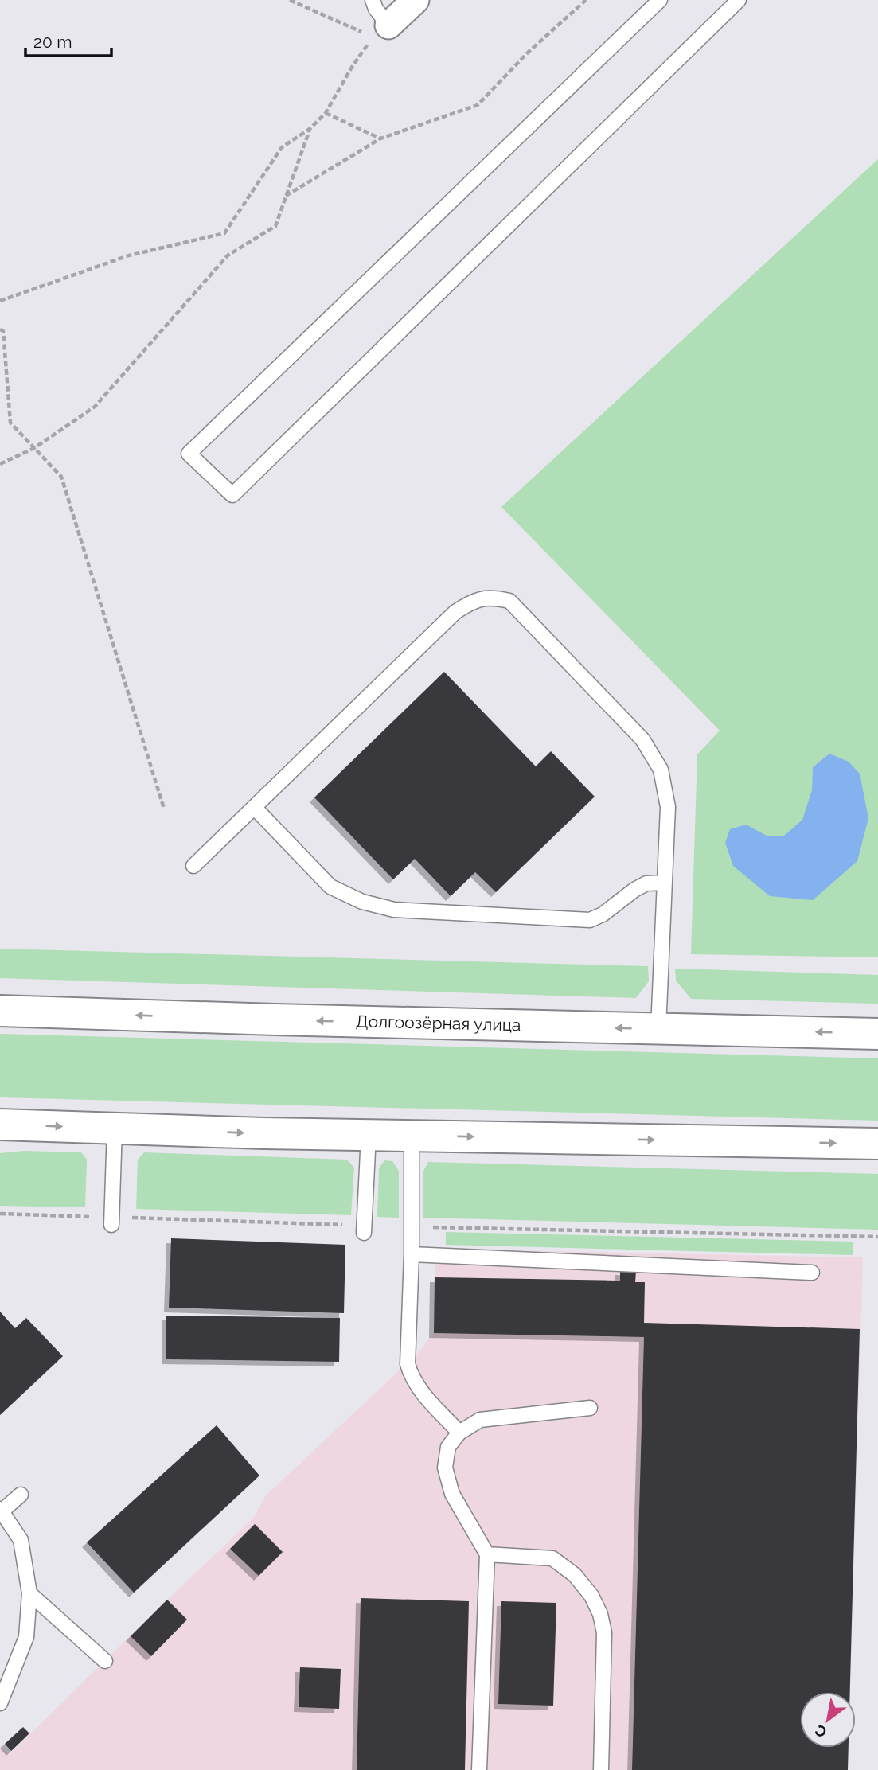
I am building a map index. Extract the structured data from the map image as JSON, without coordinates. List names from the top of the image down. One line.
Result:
{"streets":{"main road":["Долгоозёрная улица"]},"scale_bar":"20 m","north":"bottom left"}
